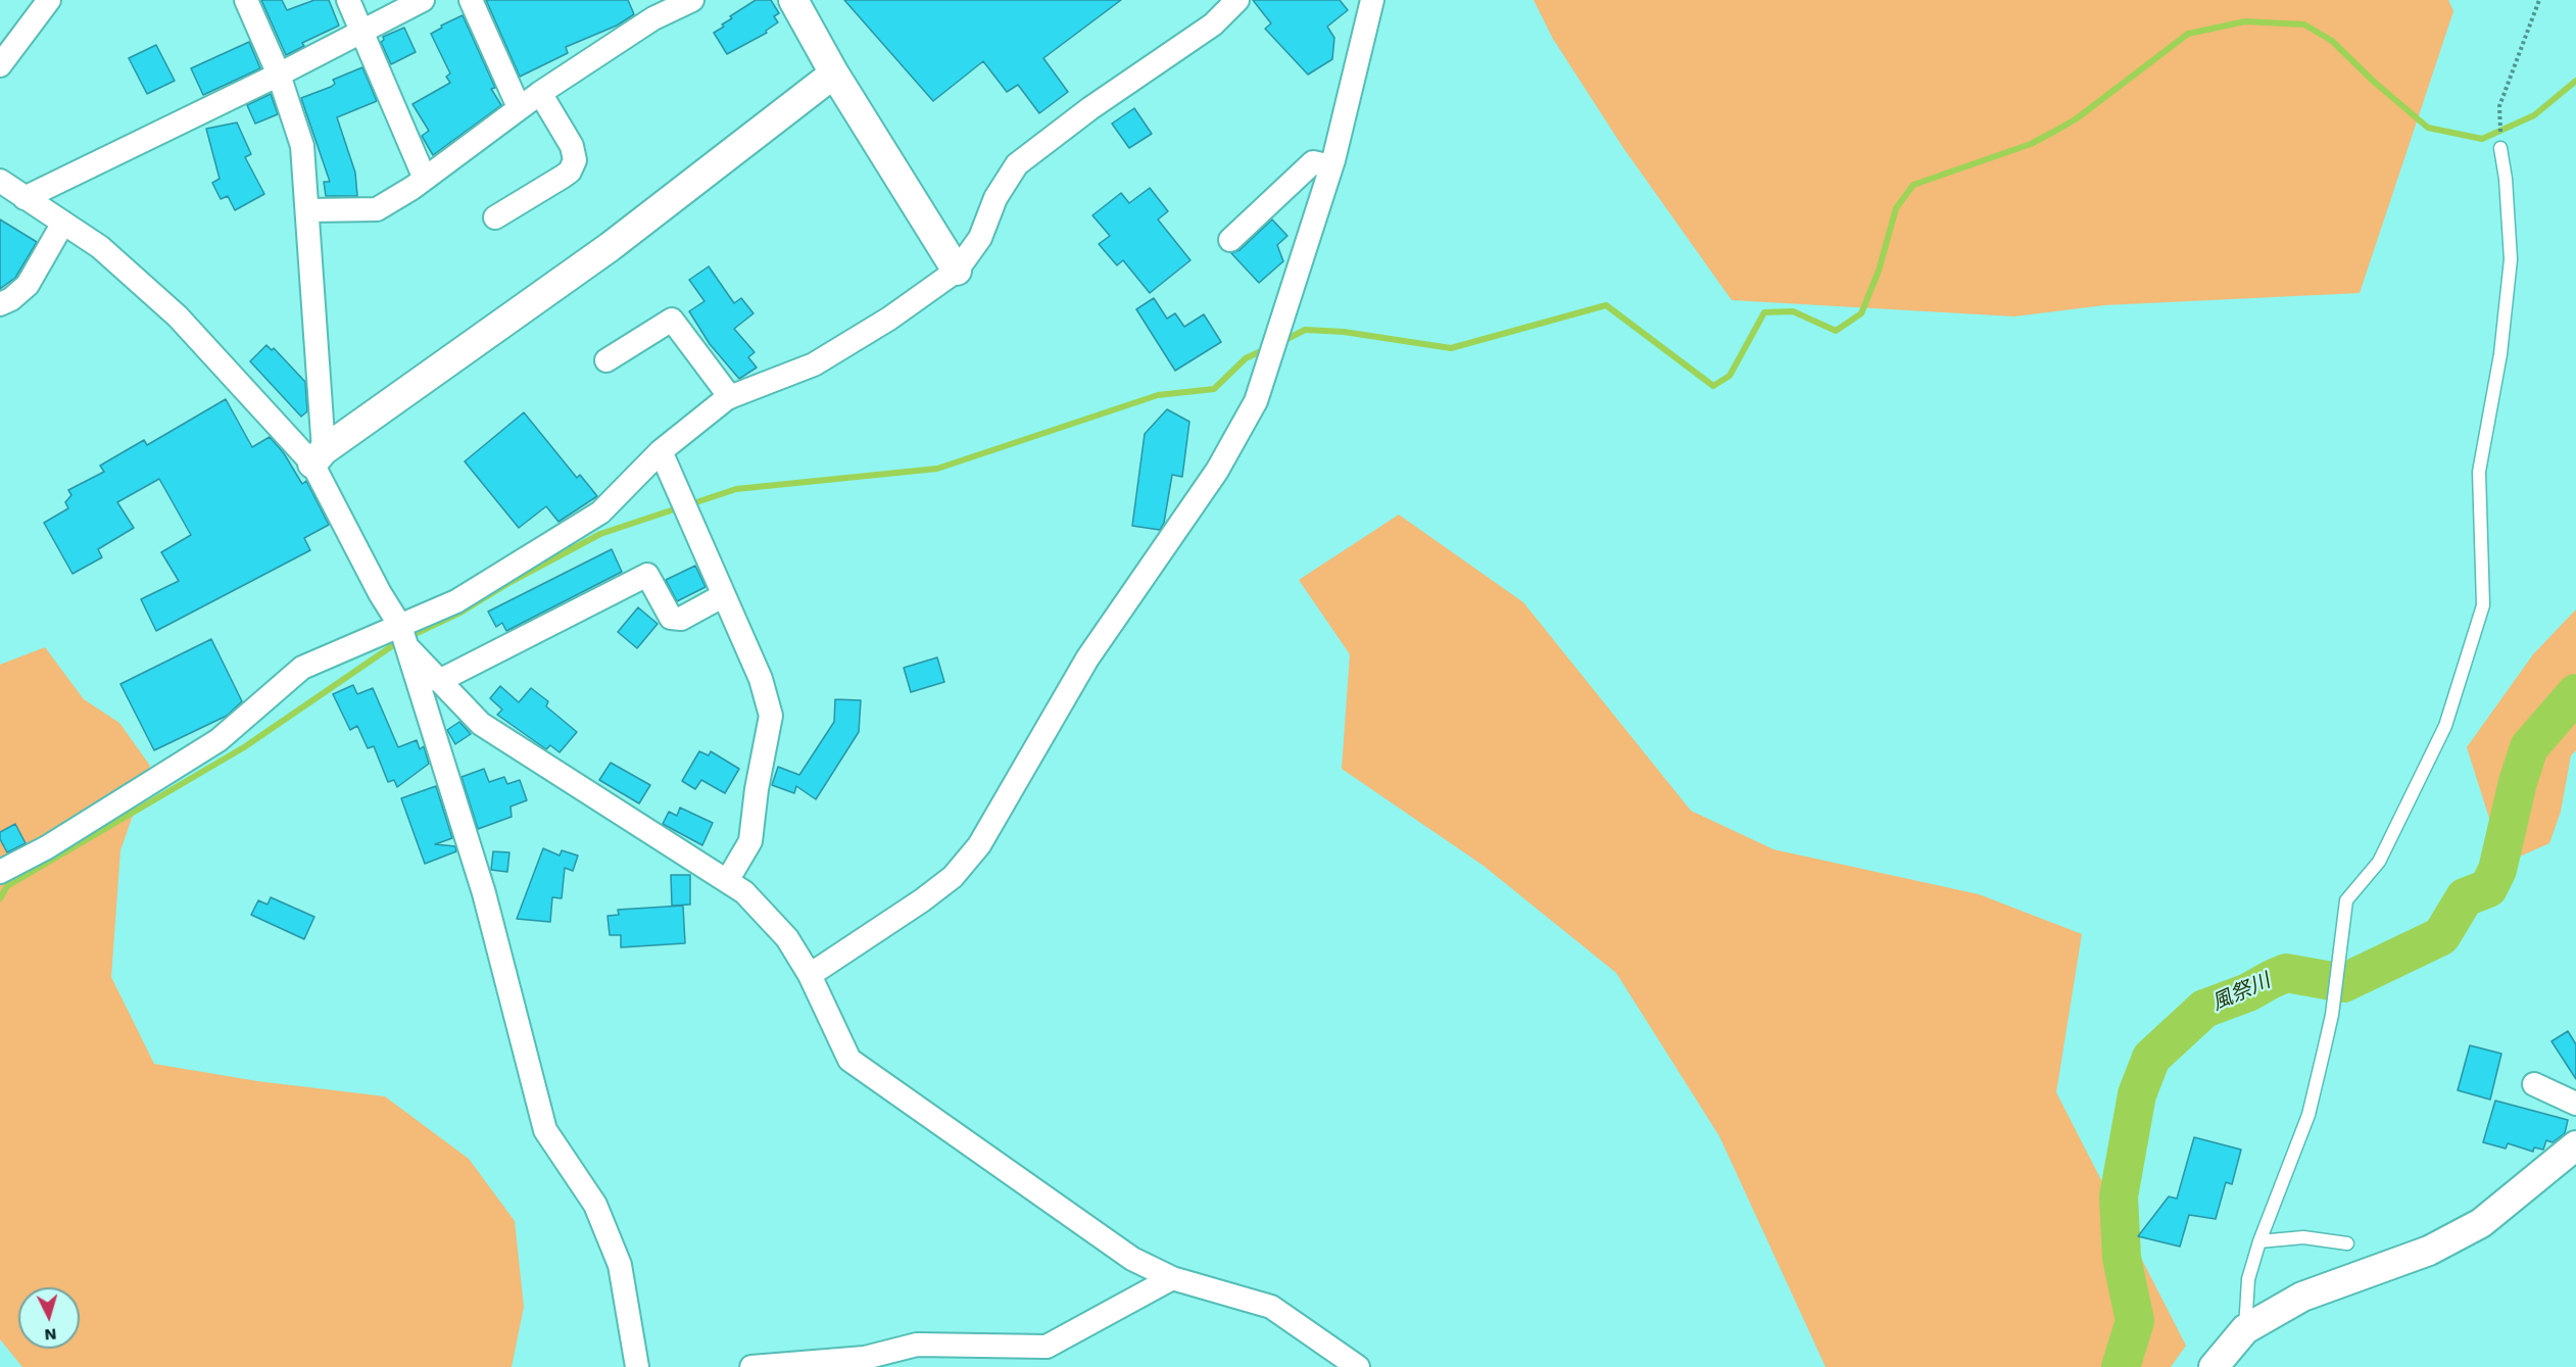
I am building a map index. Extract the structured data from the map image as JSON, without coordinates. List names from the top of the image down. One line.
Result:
{"water":["風祭川"],"north":"bottom"}
